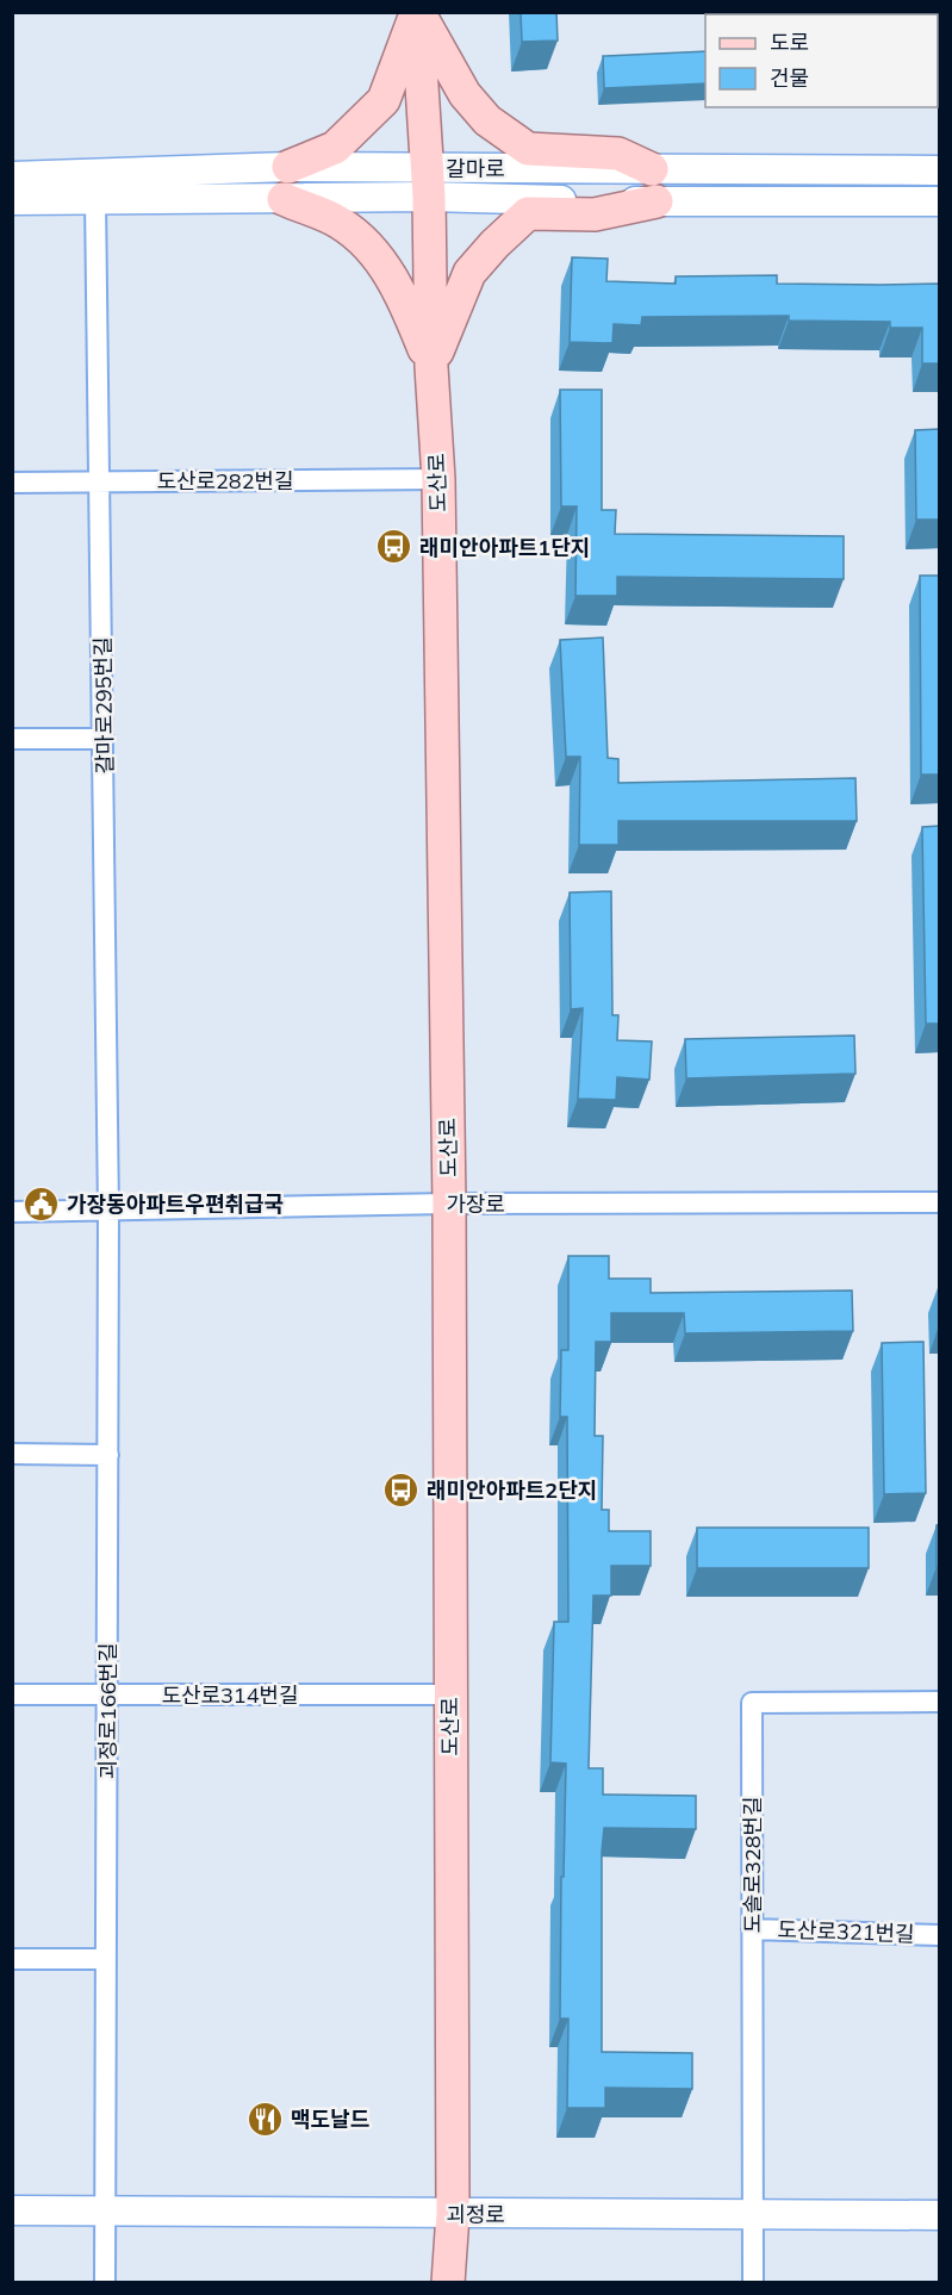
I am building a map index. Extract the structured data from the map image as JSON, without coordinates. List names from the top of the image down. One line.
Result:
{"streets":{"main road":["갈마로","도산로","괴정로"],"street":["도산로282번길","갈마로295번길","가장로","도산로314번길","괴정로166번길","도솔로328번길","도산로321번길"]},"crossings":[["갈마로","도산로"],["갈마로","갈마로295번길"],["도산로282번길","도산로"],["도산로282번길","갈마로295번길"],["도산로","가장로"],["도산로","도산로314번길"],["도산로","괴정로"],["갈마로295번길","가장로"],["갈마로295번길","괴정로166번길"],["가장로","괴정로166번길"],["도산로314번길","괴정로166번길"],["괴정로166번길","괴정로"],["도솔로328번길","도산로321번길"],["도솔로328번길","괴정로"]],"places":{"bus stop":["래미안아파트1단지","래미안아파트2단지"],"public building":["가장동아파트우편취급국"],"restaurant":["맥도날드"]},"legend":["도로","건물"]}
